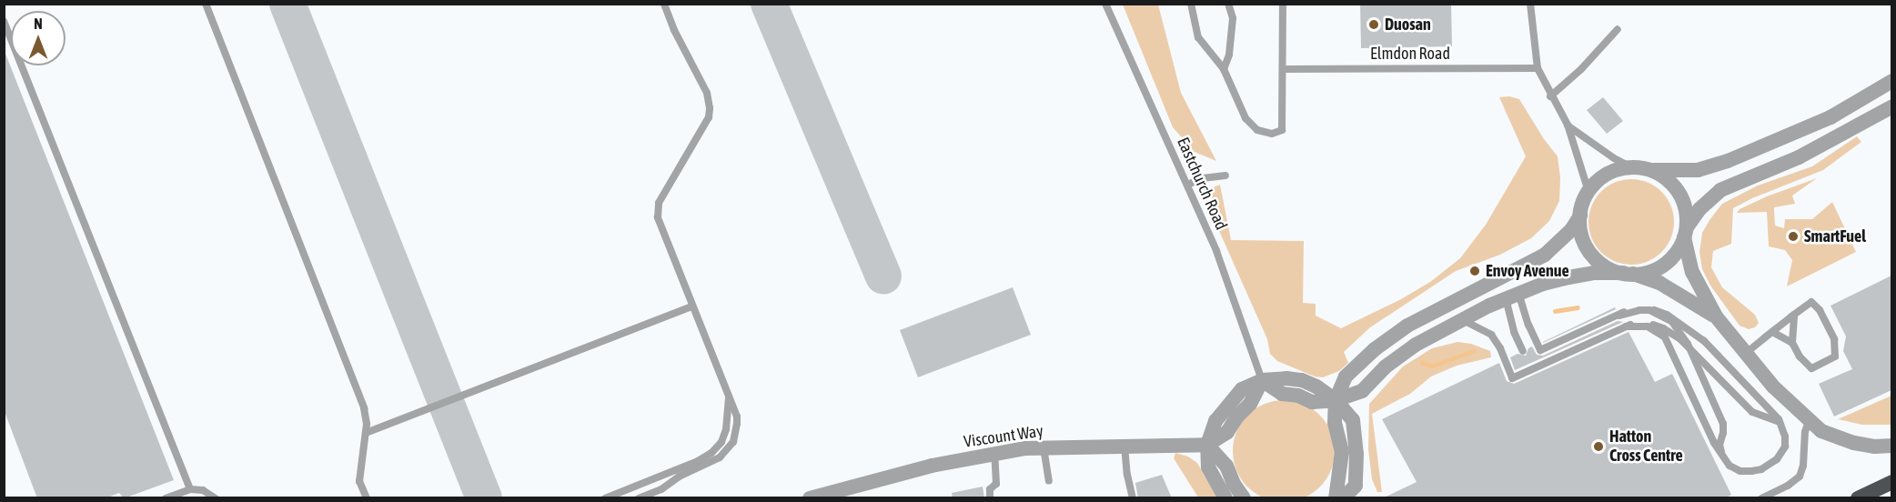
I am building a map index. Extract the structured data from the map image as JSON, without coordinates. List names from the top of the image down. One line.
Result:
{"streets":{"street":["Viscount Way"],"lane":["Elmdon Road","Eastchurch Road"]},"places":["Duosan","SmartFuel","Envoy Avenue","Hatton Cross Centre"],"north":"top"}
